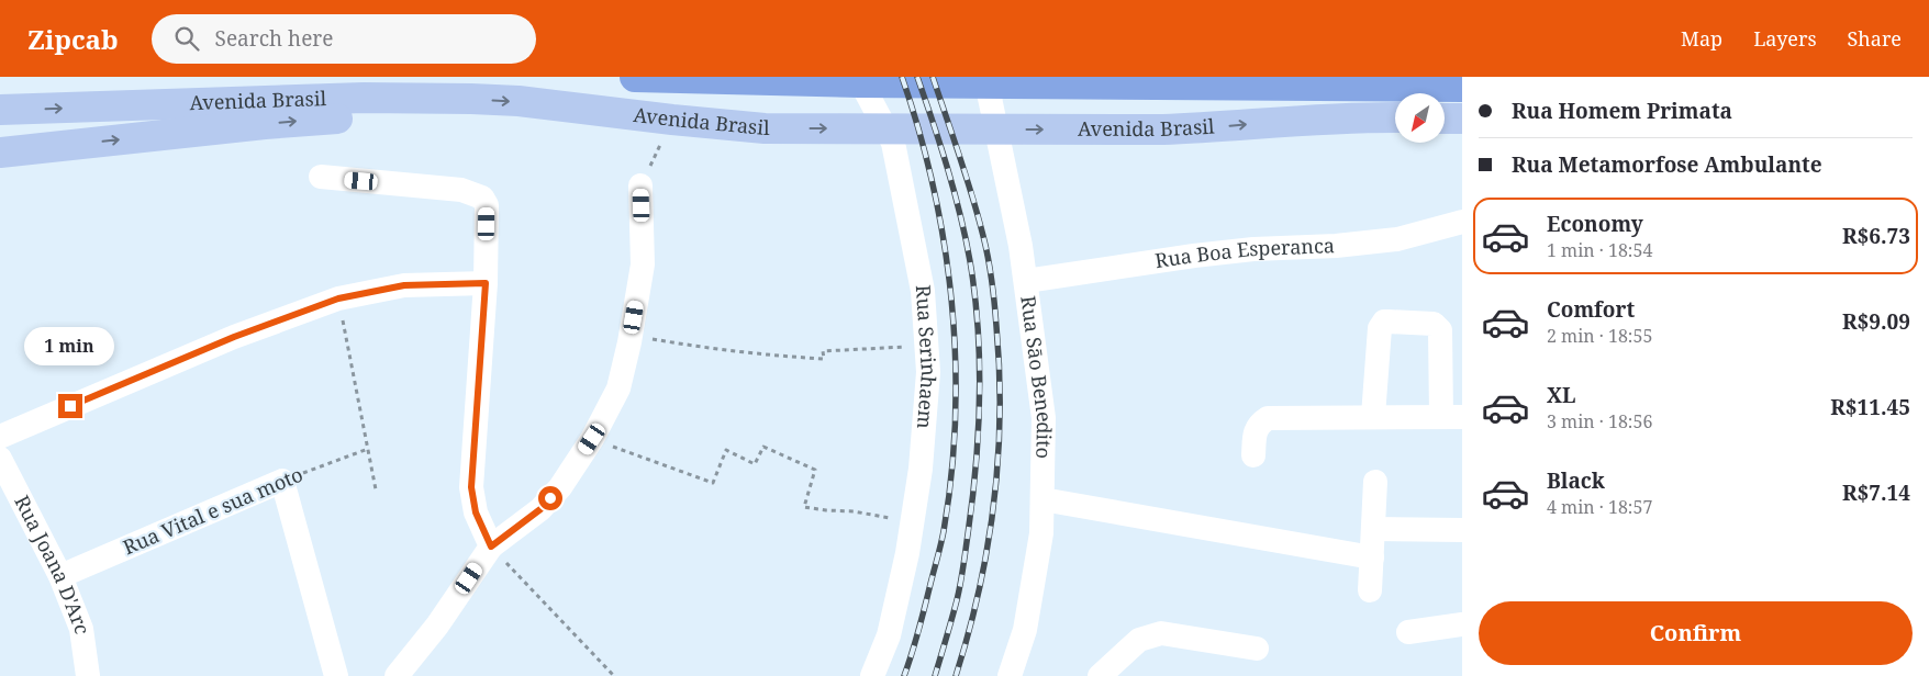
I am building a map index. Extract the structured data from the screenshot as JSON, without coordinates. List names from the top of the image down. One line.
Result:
{"streets":{"highway":["Avenida Brasil"],"street":["Rua Boa Esperanca","Rua Serinhaem","Rua Sāo Benedito","Rua Vital e sua moto","Rua Joana D'Arc"]},"crossings":[["Rua Boa Esperanca","Rua Sāo Benedito"],["Rua Vital e sua moto","Rua Joana D'Arc"]],"north":"bottom left","page":{"header":"Zipcab","search":"Search here","nav":["Map","Layers","Share"],"banner":["Rua Homem Primata","Rua Metamorfose Ambulante"],"list":[{"name":"Economy","note":"1 min · 18:54","value":"R$6.73"},{"name":"Comfort","note":"2 min · 18:55","value":"R$9.09"},{"name":"XL","note":"3 min · 18:56","value":"R$11.45"},{"name":"Black","note":"4 min · 18:57","value":"R$7.14"}],"bubble":"1 min","buttons":"Confirm"}}
